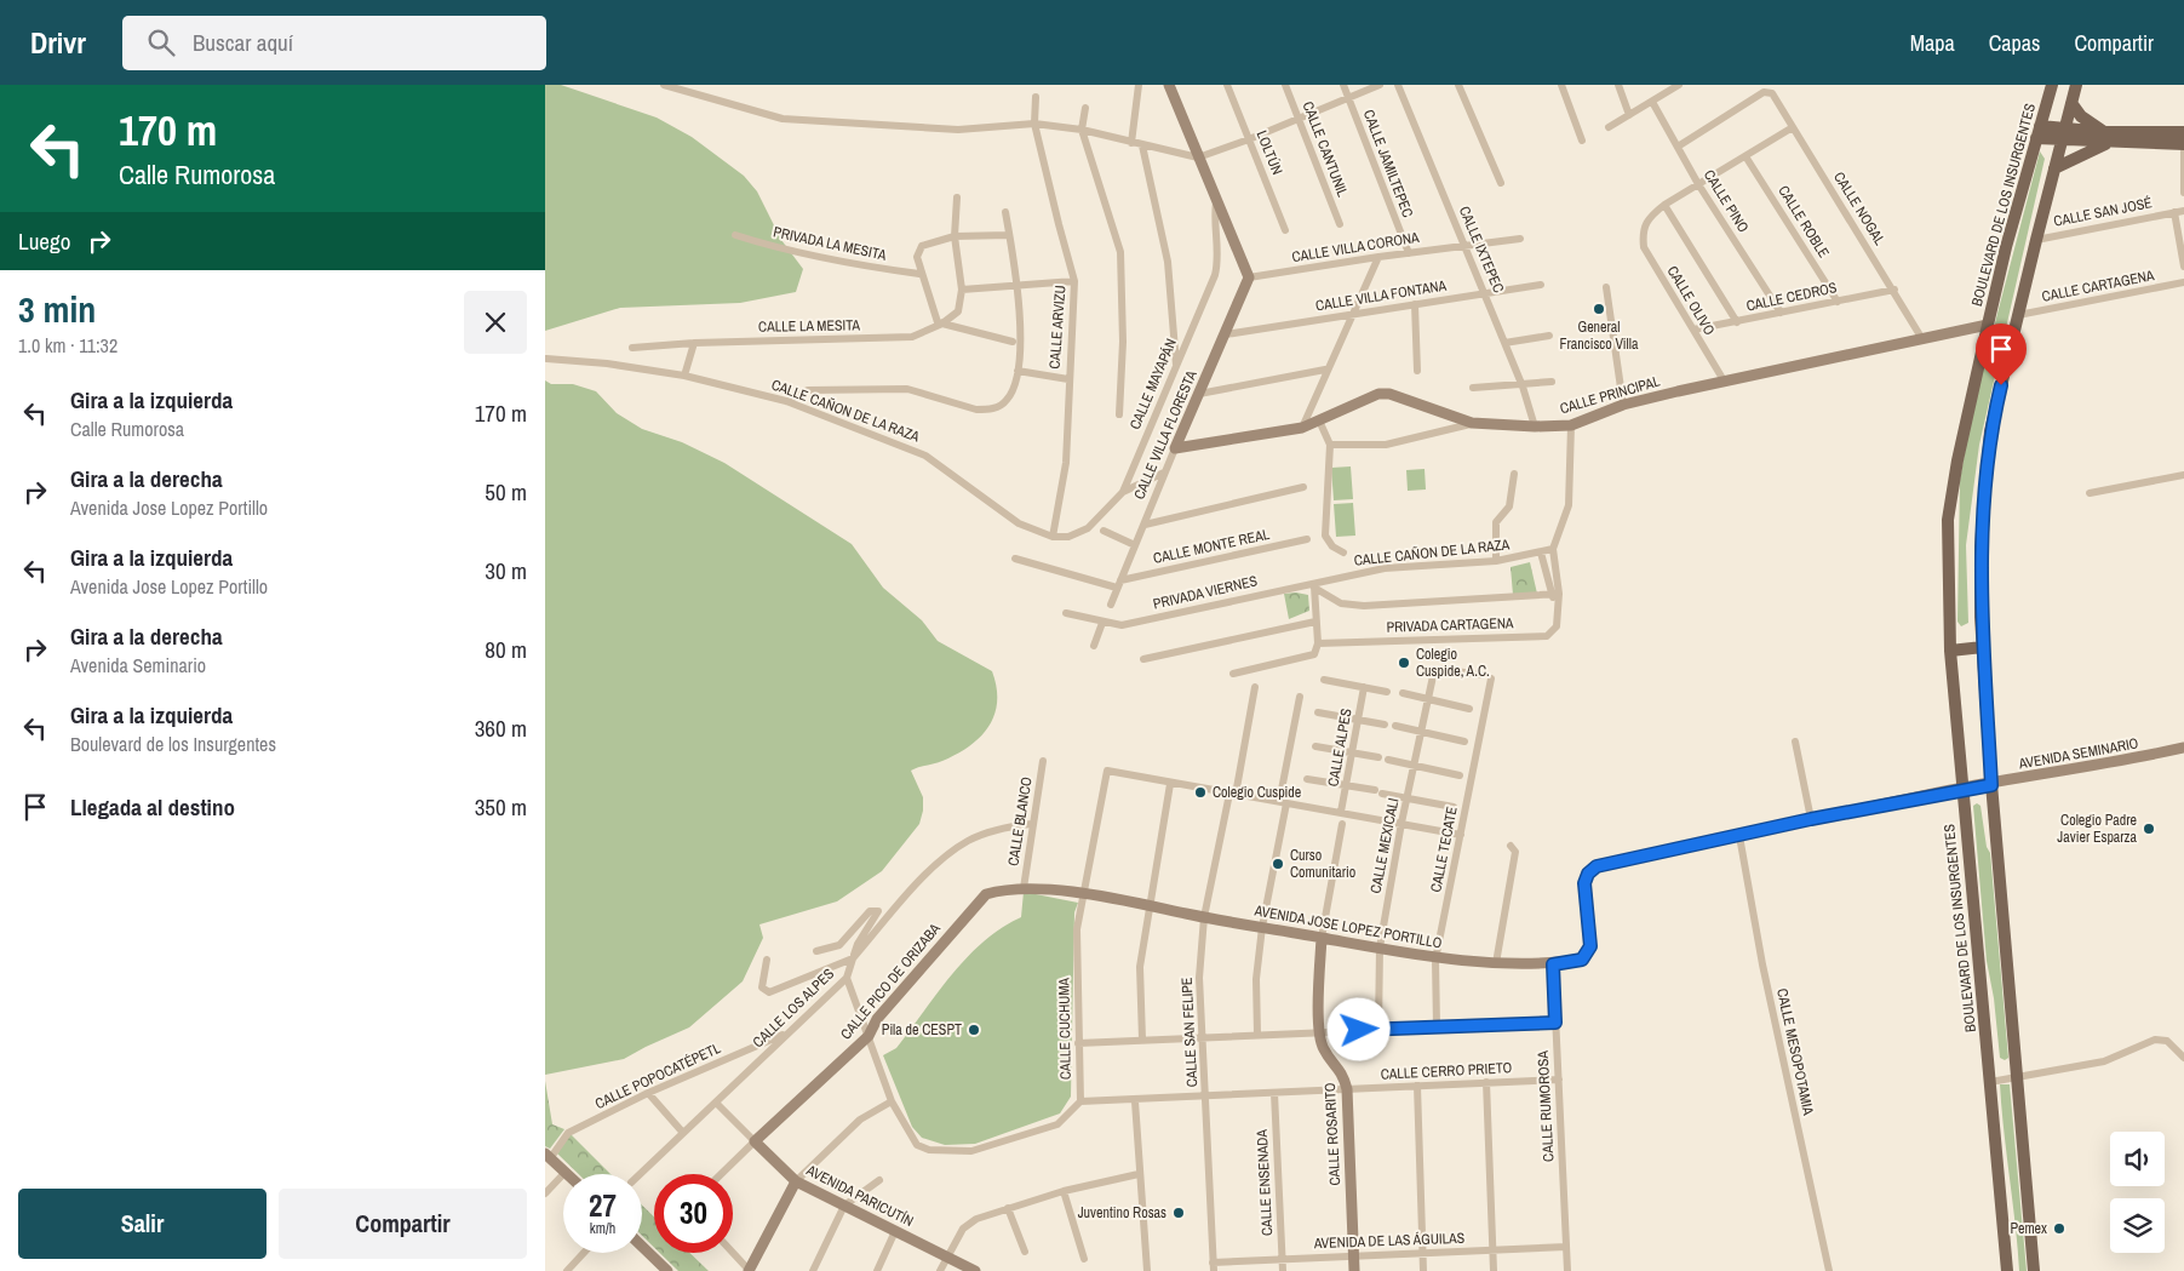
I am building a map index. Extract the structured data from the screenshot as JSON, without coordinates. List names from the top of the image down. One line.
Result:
{"streets":{"main road":["BOULEVARD DE LOS INSURGENTES"],"street":["CALLE CANTUNIL","LOLTÚN","CALLE JAMILTEPEC","CALLE PINO","CALLE NOGAL","CALLE SAN JOSÉ","CALLE ROBLE","PRIVADA LA MESITA","CALLE VILLA CORONA","CALLE IXTEPEC","CALLE CARTAGENA","CALLE VILLA FONTANA","CALLE CEDROS","CALLE OLIVO","CALLE LA MESITA","CALLE ARVIZU","CALLE MAYAPÁN","CALLE PRINCIPAL","CALLE CAÑON DE LA RAZA","CALLE VILLA FLORESTA","CALLE MONTE REAL","PRIVADA VIERNES","PRIVADA CARTAGENA","CALLE ALPES","AVENIDA SEMINARIO","CALLE BLANCO","CALLE MEXICALI","CALLE TECATE","AVENIDA JOSE LOPEZ PORTILLO","CALLE PICO DE ORIZABA","CALLE LOS ALPES","CALLE CUCHUMA","CALLE SAN FELIPE","CALLE MESOPOTAMIA","CALLE CERRO PRIETO","CALLE POPOCATÉPETL","CALLE RUMOROSA","CALLE ROSARITO","CALLE ENSENADA","AVENIDA PARICUTÍN","AVENIDA DE LAS ÁGUILAS"]},"crossings":[["CALLE JAMILTEPEC","CALLE VILLA CORONA"],["CALLE PINO","CALLE NOGAL"],["CALLE PINO","CALLE CEDROS"],["BOULEVARD DE LOS INSURGENTES","CALLE PRINCIPAL"],["BOULEVARD DE LOS INSURGENTES","AVENIDA SEMINARIO"],["CALLE NOGAL","CALLE CEDROS"],["CALLE NOGAL","CALLE PRINCIPAL"],["CALLE ROBLE","CALLE CEDROS"],["CALLE VILLA CORONA","CALLE IXTEPEC"],["CALLE VILLA CORONA","CALLE MAYAPÁN"],["CALLE VILLA CORONA","CALLE VILLA FLORESTA"],["CALLE IXTEPEC","CALLE VILLA FONTANA"],["CALLE IXTEPEC","CALLE PRINCIPAL"],["CALLE VILLA FONTANA","CALLE VILLA FLORESTA"],["CALLE CEDROS","CALLE OLIVO"],["CALLE OLIVO","CALLE PRINCIPAL"],["CALLE ARVIZU","CALLE MAYAPÁN"],["CALLE ARVIZU","CALLE CAÑON DE LA RAZA"],["CALLE MAYAPÁN","CALLE CAÑON DE LA RAZA"],["CALLE MAYAPÁN","CALLE VILLA FLORESTA"],["CALLE PRINCIPAL","CALLE VILLA FLORESTA"],["CALLE PRINCIPAL","PRIVADA CARTAGENA"],["CALLE CAÑON DE LA RAZA","PRIVADA VIERNES"],["CALLE CAÑON DE LA RAZA","PRIVADA CARTAGENA"],["CALLE VILLA FLORESTA","CALLE MONTE REAL"],["AVENIDA SEMINARIO","AVENIDA JOSE LOPEZ PORTILLO"],["AVENIDA SEMINARIO","CALLE MESOPOTAMIA"],["CALLE BLANCO","AVENIDA JOSE LOPEZ PORTILLO"],["CALLE BLANCO","CALLE PICO DE ORIZABA"],["CALLE BLANCO","CALLE LOS ALPES"],["CALLE MEXICALI","AVENIDA JOSE LOPEZ PORTILLO"],["CALLE TECATE","AVENIDA JOSE LOPEZ PORTILLO"],["AVENIDA JOSE LOPEZ PORTILLO","CALLE PICO DE ORIZABA"],["AVENIDA JOSE LOPEZ PORTILLO","CALLE CUCHUMA"],["AVENIDA JOSE LOPEZ PORTILLO","CALLE SAN FELIPE"],["AVENIDA JOSE LOPEZ PORTILLO","CALLE RUMOROSA"],["AVENIDA JOSE LOPEZ PORTILLO","CALLE ROSARITO"],["CALLE PICO DE ORIZABA","AVENIDA PARICUTÍN"],["CALLE LOS ALPES","CALLE POPOCATÉPETL"],["CALLE LOS ALPES","AVENIDA PARICUTÍN"],["CALLE CUCHUMA","CALLE CERRO PRIETO"],["CALLE SAN FELIPE","CALLE CERRO PRIETO"],["CALLE SAN FELIPE","AVENIDA DE LAS ÁGUILAS"],["CALLE CERRO PRIETO","CALLE RUMOROSA"],["CALLE CERRO PRIETO","CALLE ROSARITO"],["CALLE CERRO PRIETO","CALLE ENSENADA"],["CALLE RUMOROSA","AVENIDA DE LAS ÁGUILAS"],["CALLE ROSARITO","AVENIDA DE LAS ÁGUILAS"],["CALLE ENSENADA","AVENIDA DE LAS ÁGUILAS"]],"places":["General Francisco Villa","Colegio Cuspide, A.C.","Colegio Cuspide","Colegio Padre Javier Esparza","Curso Comunitario","Pila de CESPT","Juventino Rosas","Pemex"],"page":{"header":"Drivr","search":"Buscar aquí","nav":["Mapa","Capas","Compartir"],"turn":["170 m","Calle Rumorosa"],"then":"Luego","heading":["3 min","1.0 km · 11:32"],"list":[{"name":"Gira a la izquierda","note":"Calle Rumorosa","value":"170 m"},{"name":"Gira a la derecha","note":"Avenida Jose Lopez Portillo","value":"50 m"},{"name":"Gira a la izquierda","note":"Avenida Jose Lopez Portillo","value":"30 m"},{"name":"Gira a la derecha","note":"Avenida Seminario","value":"80 m"},{"name":"Gira a la izquierda","note":"Boulevard de los Insurgentes","value":"360 m"},{"name":"Llegada al destino","value":"350 m"}],"speed":"27 km/h","limit":"30","buttons":["Salir","Compartir"]}}
